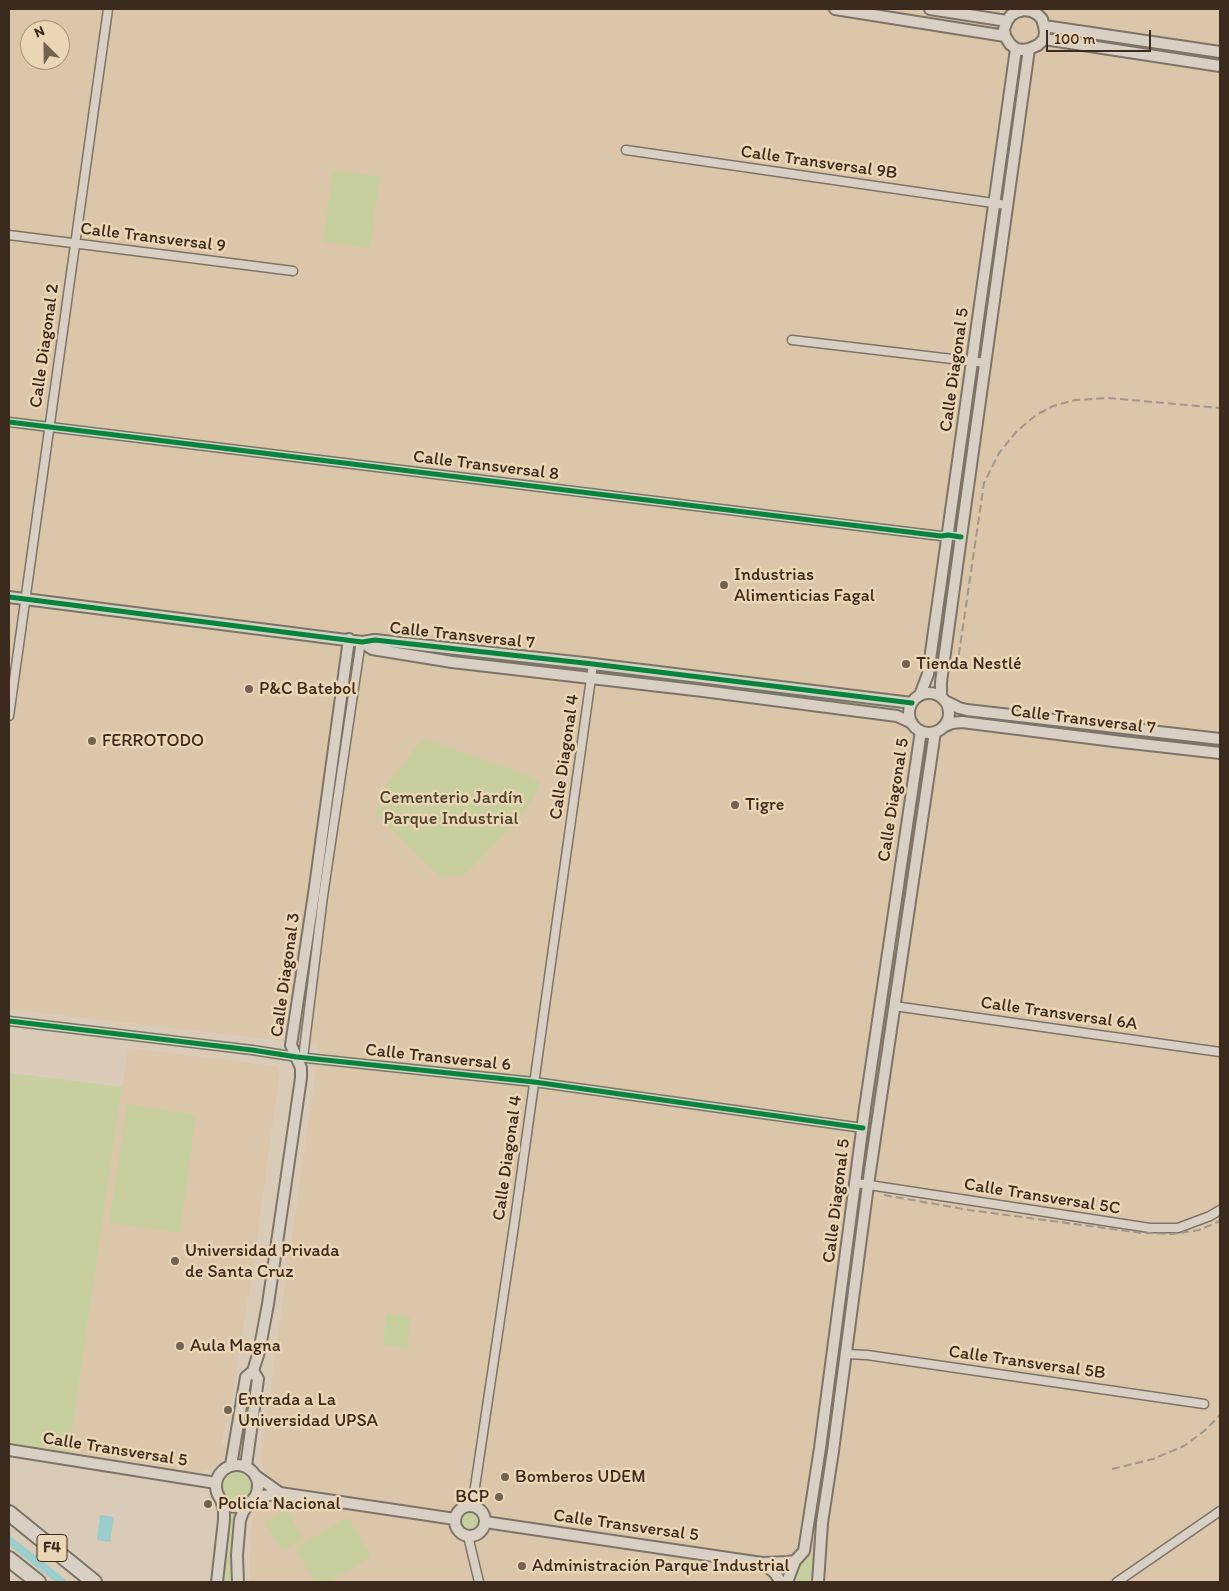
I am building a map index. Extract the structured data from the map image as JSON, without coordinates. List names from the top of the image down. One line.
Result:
{"streets":{"highway":["F4"],"main road":["Calle Diagonal 5","Calle Transversal 7","Calle Diagonal 3","Calle Transversal 5"],"street":["Calle Transversal 9B","Calle Transversal 9","Calle Diagonal 2","Calle Transversal 8","Calle Diagonal 4","Calle Transversal 6A","Calle Transversal 6","Calle Transversal 5C","Calle Transversal 5B"]},"crossings":[["Calle Transversal 9B","Calle Diagonal 5"],["Calle Transversal 9","Calle Diagonal 2"],["Calle Diagonal 2","Calle Transversal 8"],["Calle Diagonal 2","Calle Transversal 7"],["Calle Diagonal 5","Calle Transversal 8"],["Calle Diagonal 5","Calle Transversal 7"],["Calle Diagonal 5","Calle Transversal 6A"],["Calle Diagonal 5","Calle Transversal 6"],["Calle Diagonal 5","Calle Transversal 5C"],["Calle Diagonal 5","Calle Transversal 5B"],["Calle Diagonal 5","Calle Transversal 5"],["Calle Transversal 7","Calle Diagonal 4"],["Calle Transversal 7","Calle Diagonal 3"],["Calle Diagonal 4","Calle Transversal 6"],["Calle Diagonal 4","Calle Transversal 5"],["Calle Diagonal 3","Calle Transversal 6"],["Calle Diagonal 3","Calle Transversal 5"]],"parks":["Cementerio Jardín Parque Industrial"],"places":["Industrias Alimenticias Fagal","Tienda Nestlé","P&C Batebol","FERROTODO","Tigre","Universidad Privada de Santa Cruz","Aula Magna","Entrada a La Universidad UPSA","Bomberos UDEM","BCP","Policía Nacional","Administración Parque Industrial"],"scale_bar":"100 m","north":"top left"}
